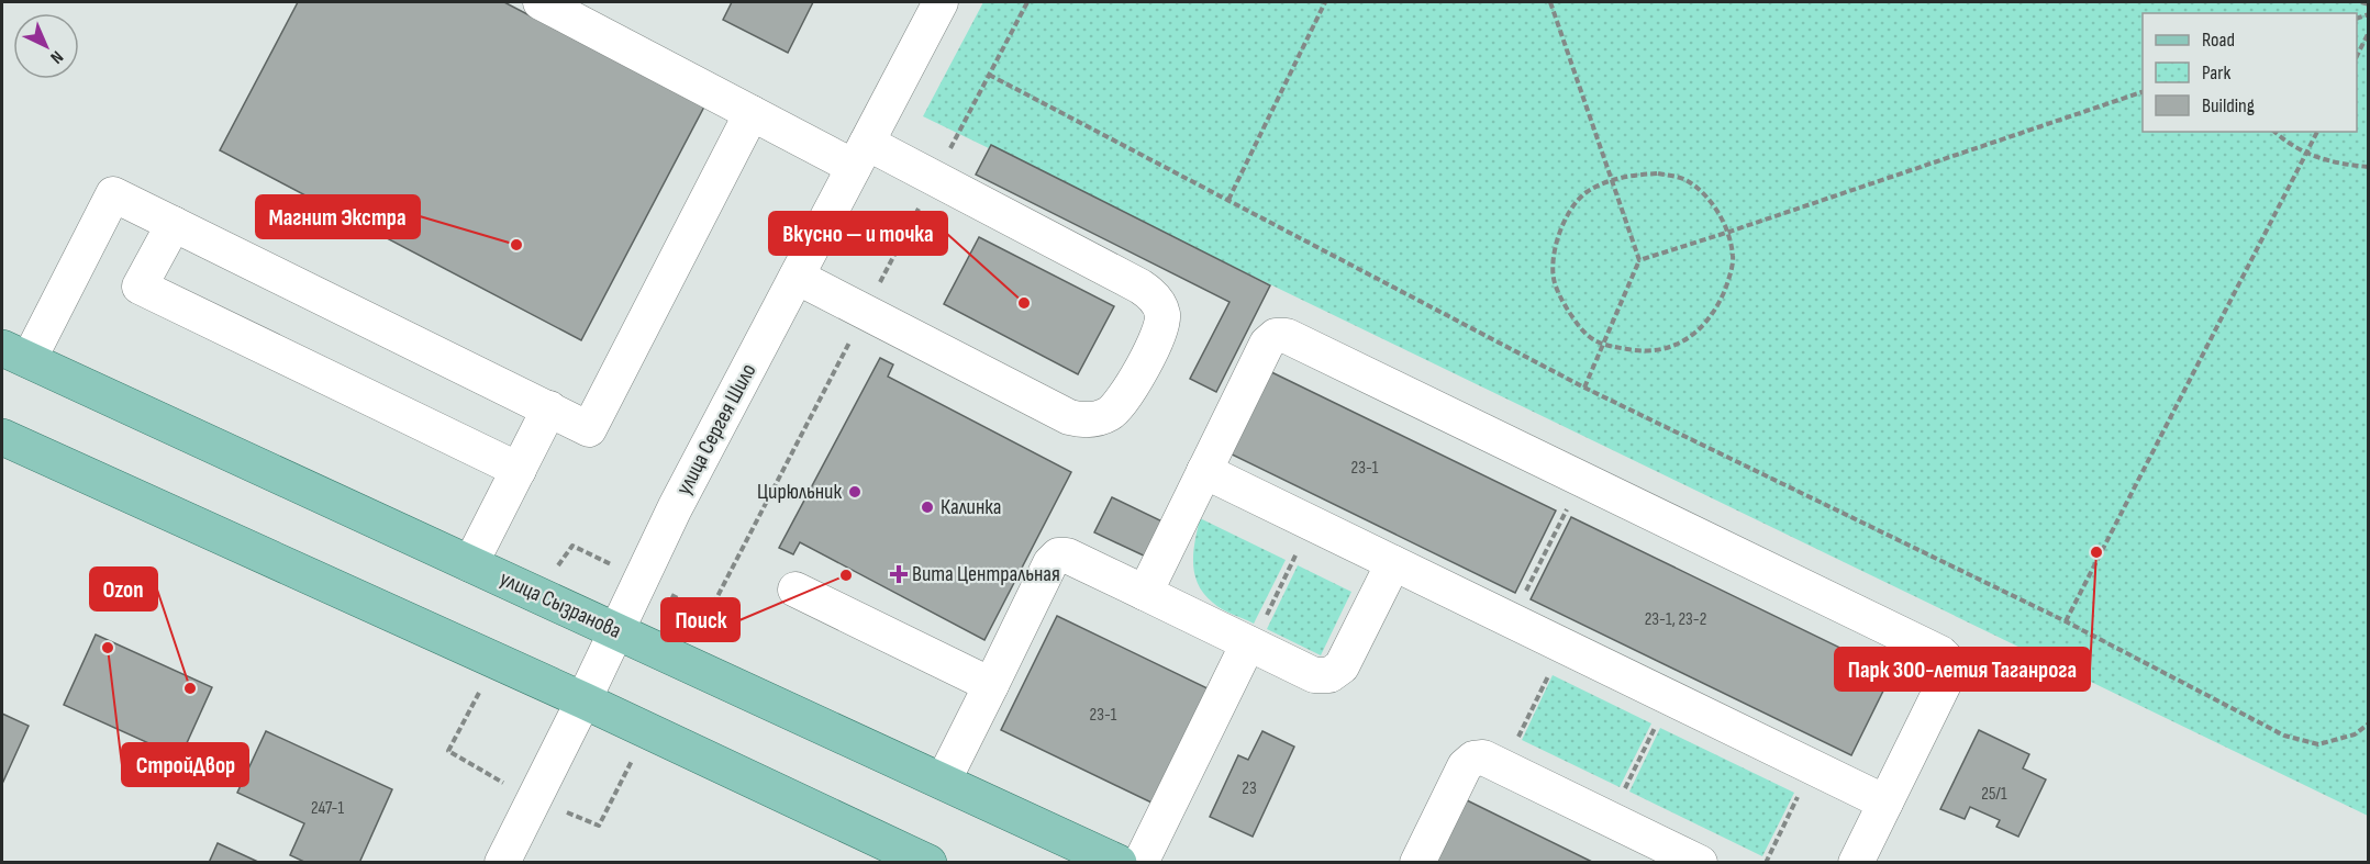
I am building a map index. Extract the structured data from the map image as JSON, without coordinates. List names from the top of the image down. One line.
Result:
{"streets":{"main road":["улица Сызранова"],"street":["улица Сергея Шило"]},"crossings":[["улица Сергея Шило","улица Сызранова"]],"places":{"other":["Магнит Экстра","Вкусно — и точка","Цирюльник","Калинка","Парк 300-летия Таганрога","Поиск","СтройДвор","Ozon"],"health":["Вита Центральная"]},"house_numbers":["23-1","23-1, 23-2","23-1","23","25/1","247-1"],"legend":["Road","Park","Building"],"north":"bottom right"}
